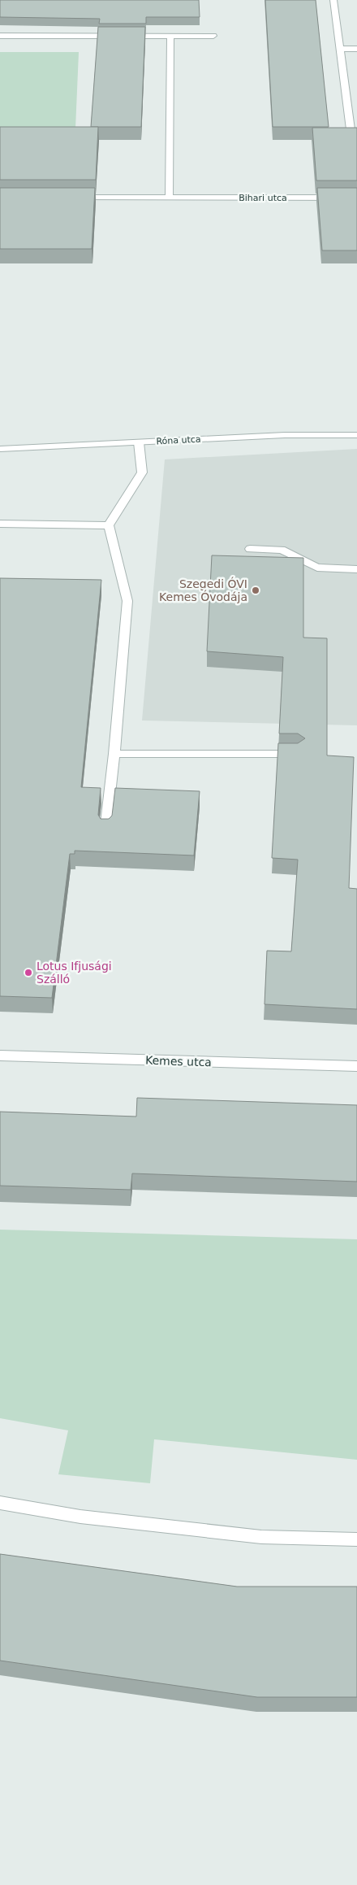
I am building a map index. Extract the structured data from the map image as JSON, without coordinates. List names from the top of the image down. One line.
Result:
{"streets":{"street":["Bihari utca","Róna utca","Kemes utca"]},"places":["Szegedi ÓVI Kemes Óvodája","Lotus Ifjusági Szálló"]}
